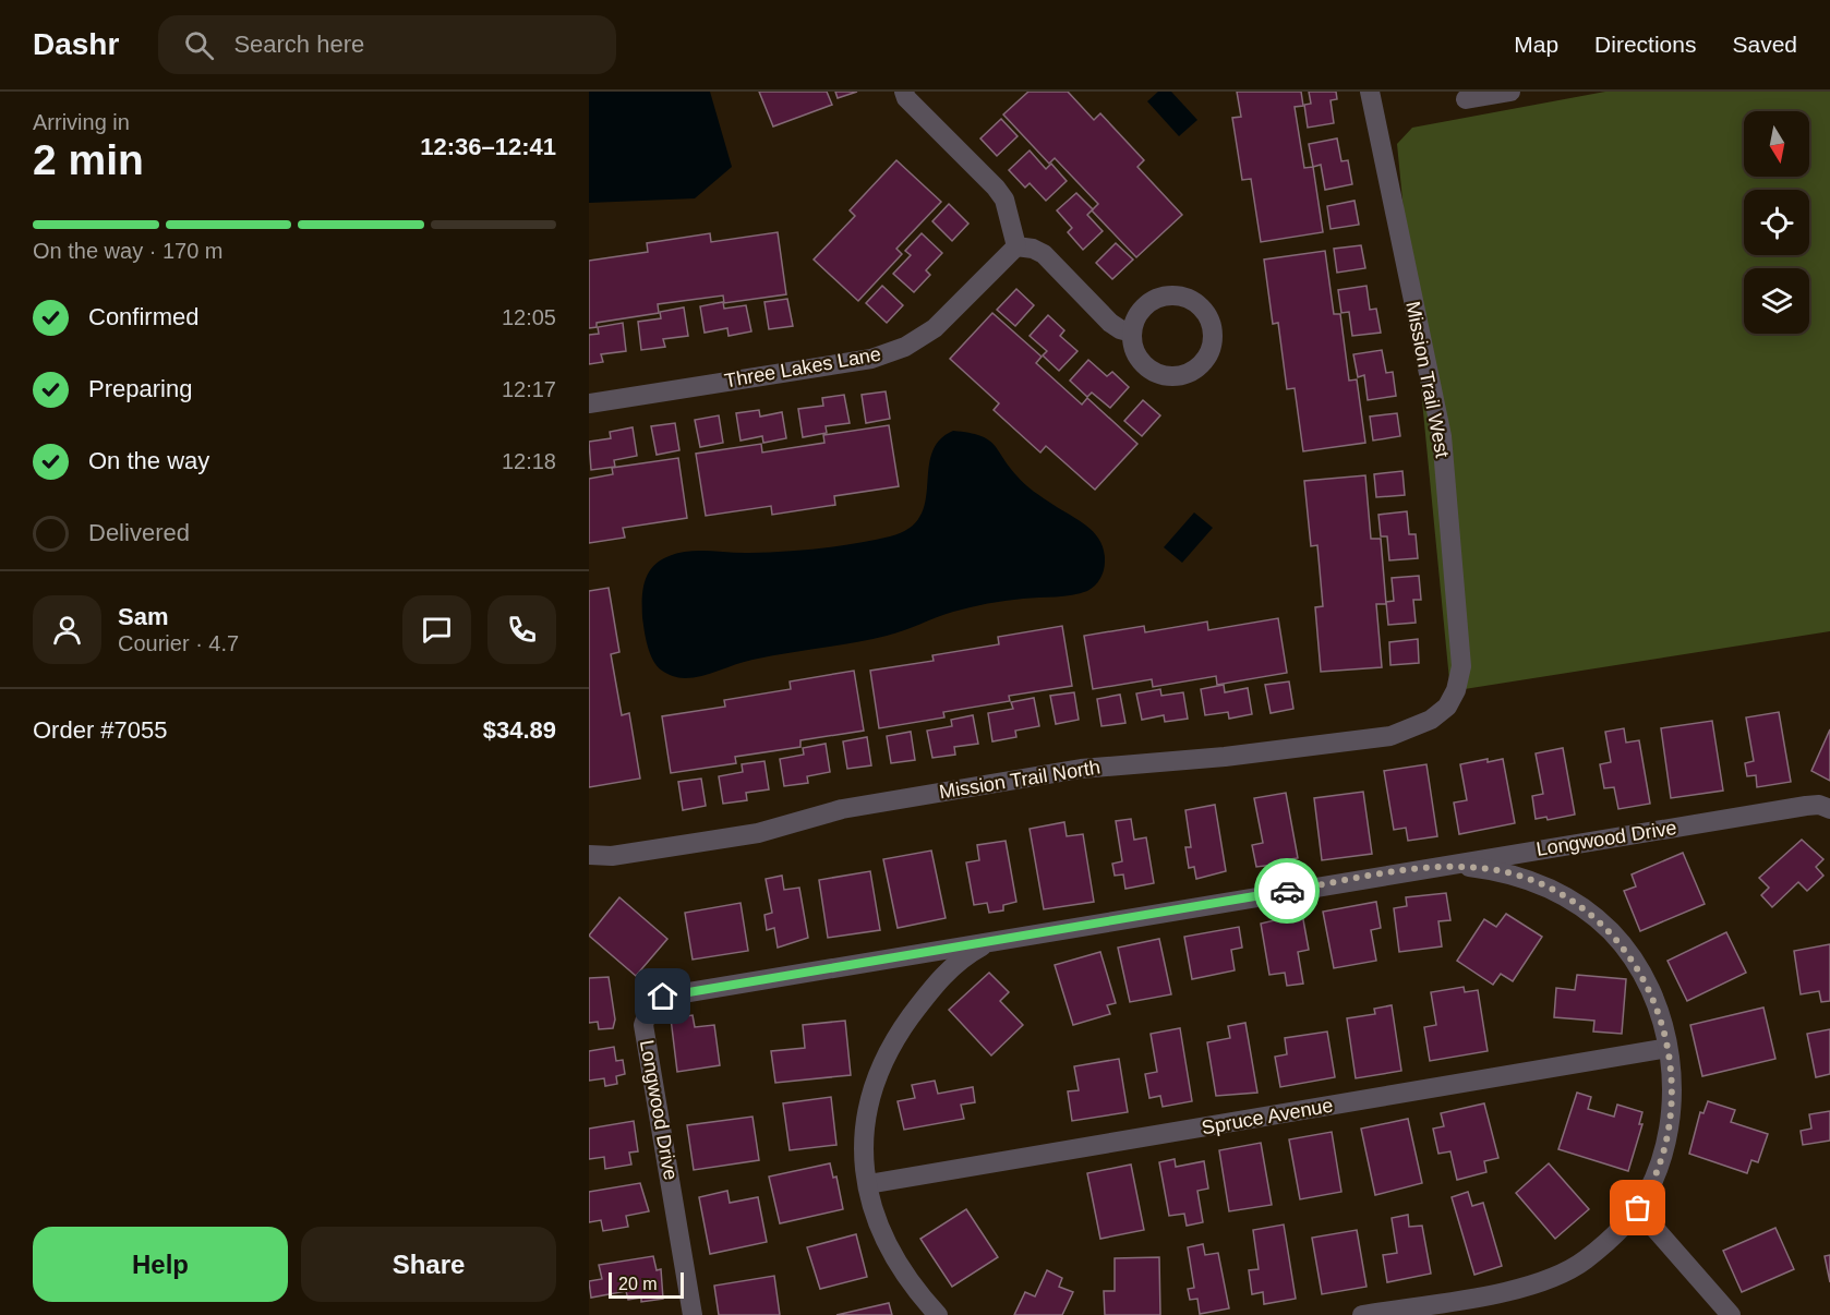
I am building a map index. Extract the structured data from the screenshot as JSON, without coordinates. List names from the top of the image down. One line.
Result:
{"streets":{"street":["Three Lakes Lane","Mission Trail West","Mission Trail North","Longwood Drive","Spruce Avenue"]},"crossings":[["Mission Trail West","Mission Trail North"]],"scale_bar":"20 m","north":"bottom","page":{"header":"Dashr","search":"Search here","nav":["Map","Directions","Saved"],"heading":["2 min","Arriving in","12:36–12:41"],"panel":["Sam","Courier · 4.7","Order #7055","$34.89"],"bar":"On the way · 170 m","list":[["Confirmed","12:05"],["Preparing","12:17"],["On the way","12:18"],"Delivered"],"buttons":["Help","Share"],"scale":"20 m"}}
